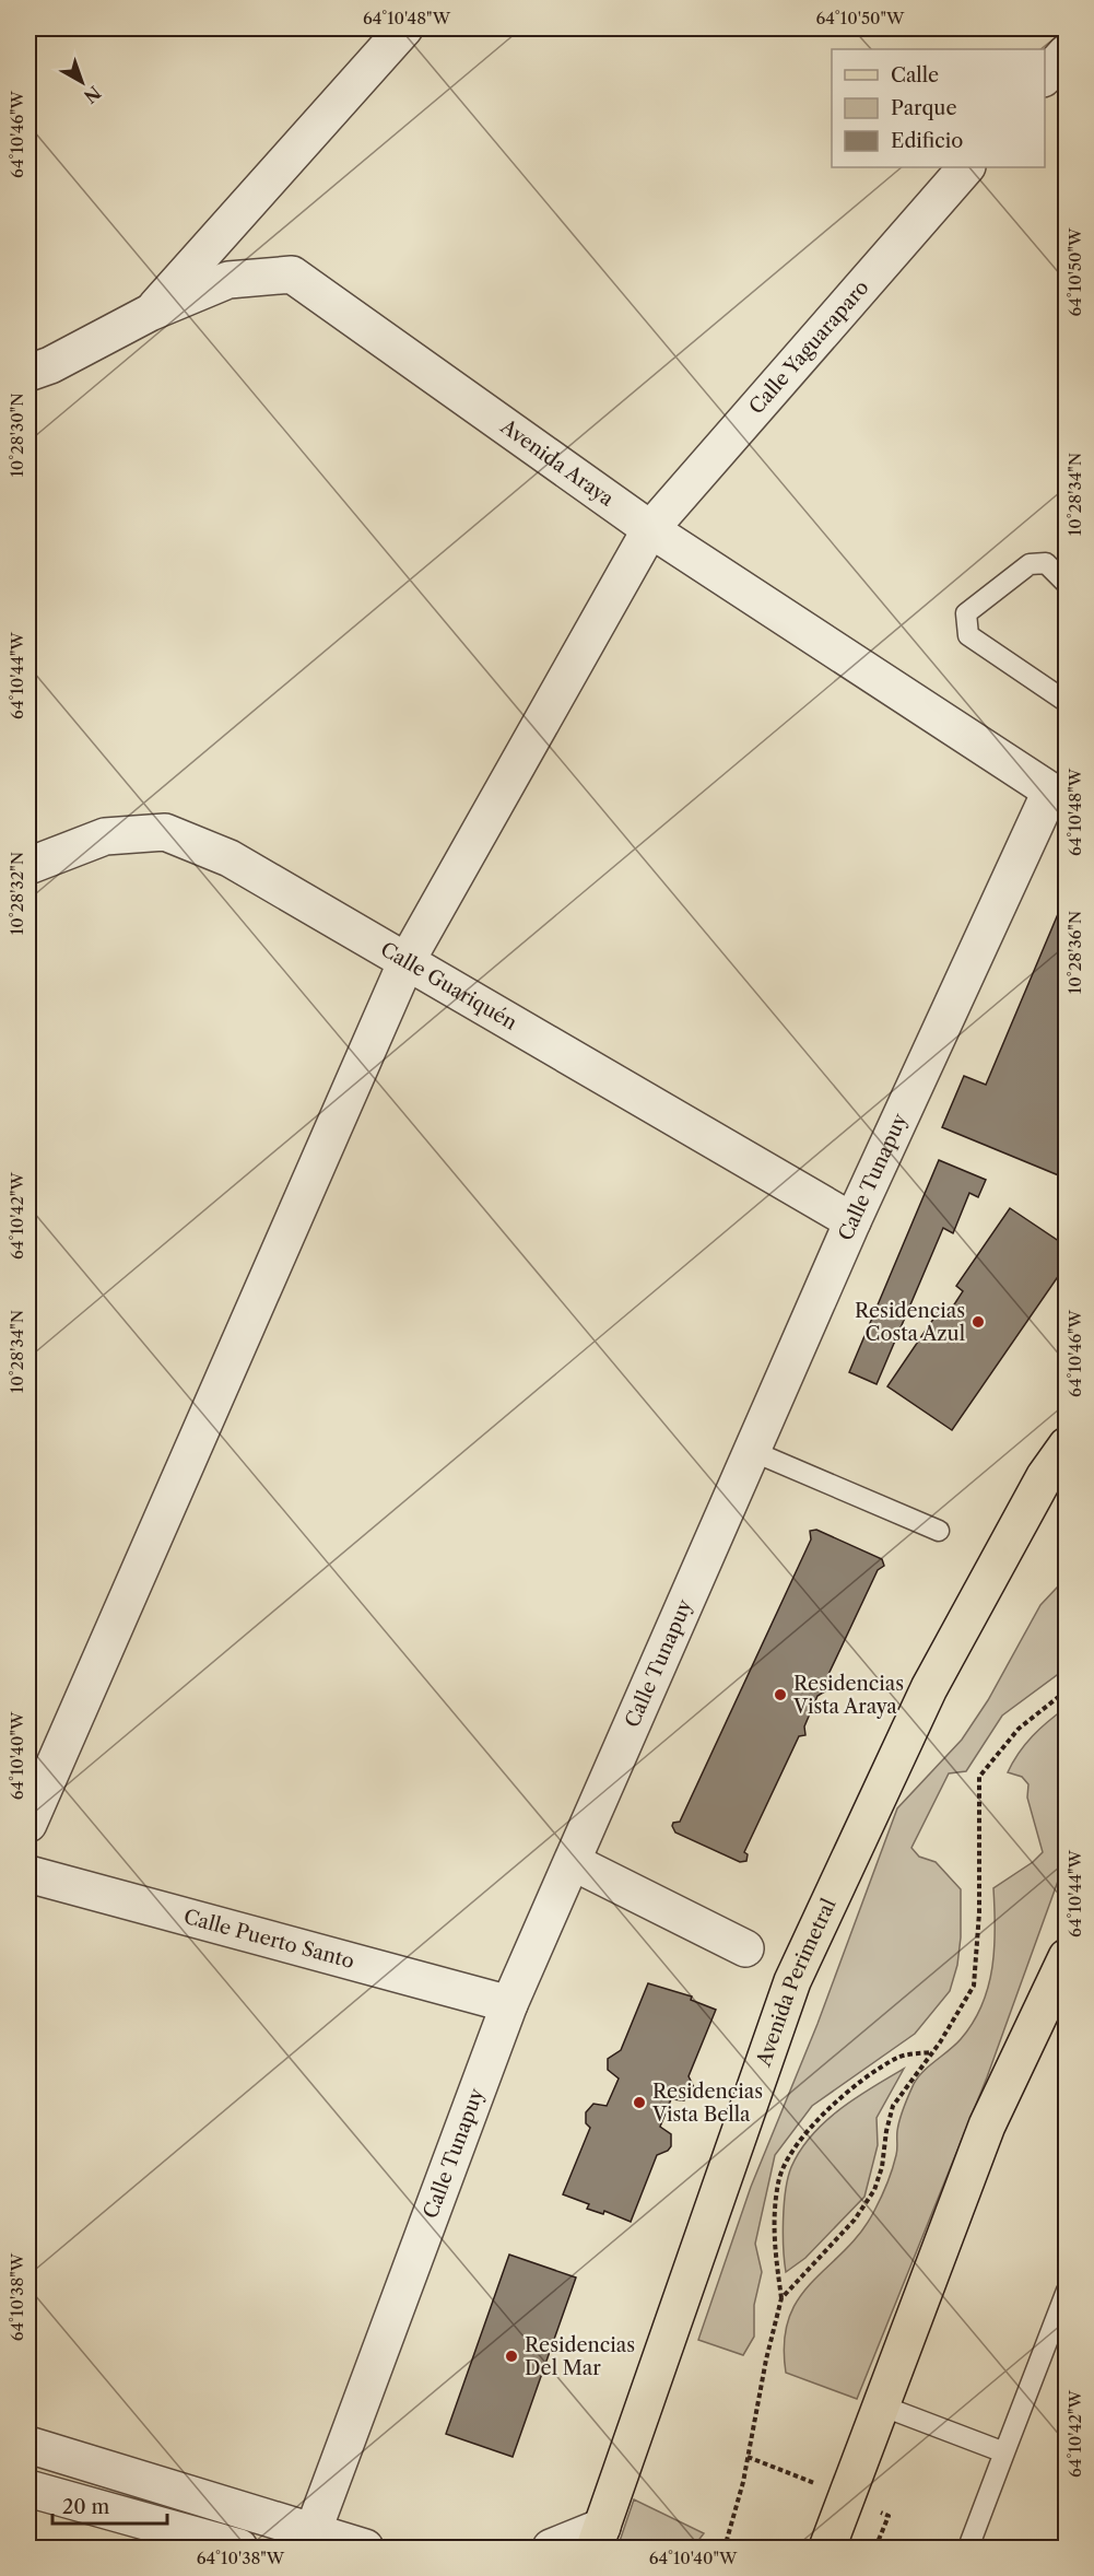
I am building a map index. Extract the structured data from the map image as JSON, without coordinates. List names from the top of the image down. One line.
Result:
{"streets":{"main road":["Avenida Perimetral"],"street":["Calle Yaguaraparo","Avenida Araya","Calle Guariquén","Calle Tunapuy","Calle Puerto Santo"]},"crossings":[["Calle Yaguaraparo","Avenida Araya"],["Calle Yaguaraparo","Calle Guariquén"],["Avenida Araya","Calle Tunapuy"],["Calle Guariquén","Calle Tunapuy"],["Calle Tunapuy","Calle Puerto Santo"]],"places":["Residencias Costa Azul","Residencias Vista Araya","Residencias Vista Bella","Residencias Del Mar"],"legend":["Calle","Parque","Edificio"],"scale_bar":"20 m","north":"bottom right","coordinates":["64°10'48\"W","64°10'50\"W","64°10'46\"W","10°28'30\"N","10°28'34\"N","64°10'44\"W","10°28'32\"N","10°28'36\"N","64°10'42\"W","64°10'40\"W","64°10'38\"W"]}
